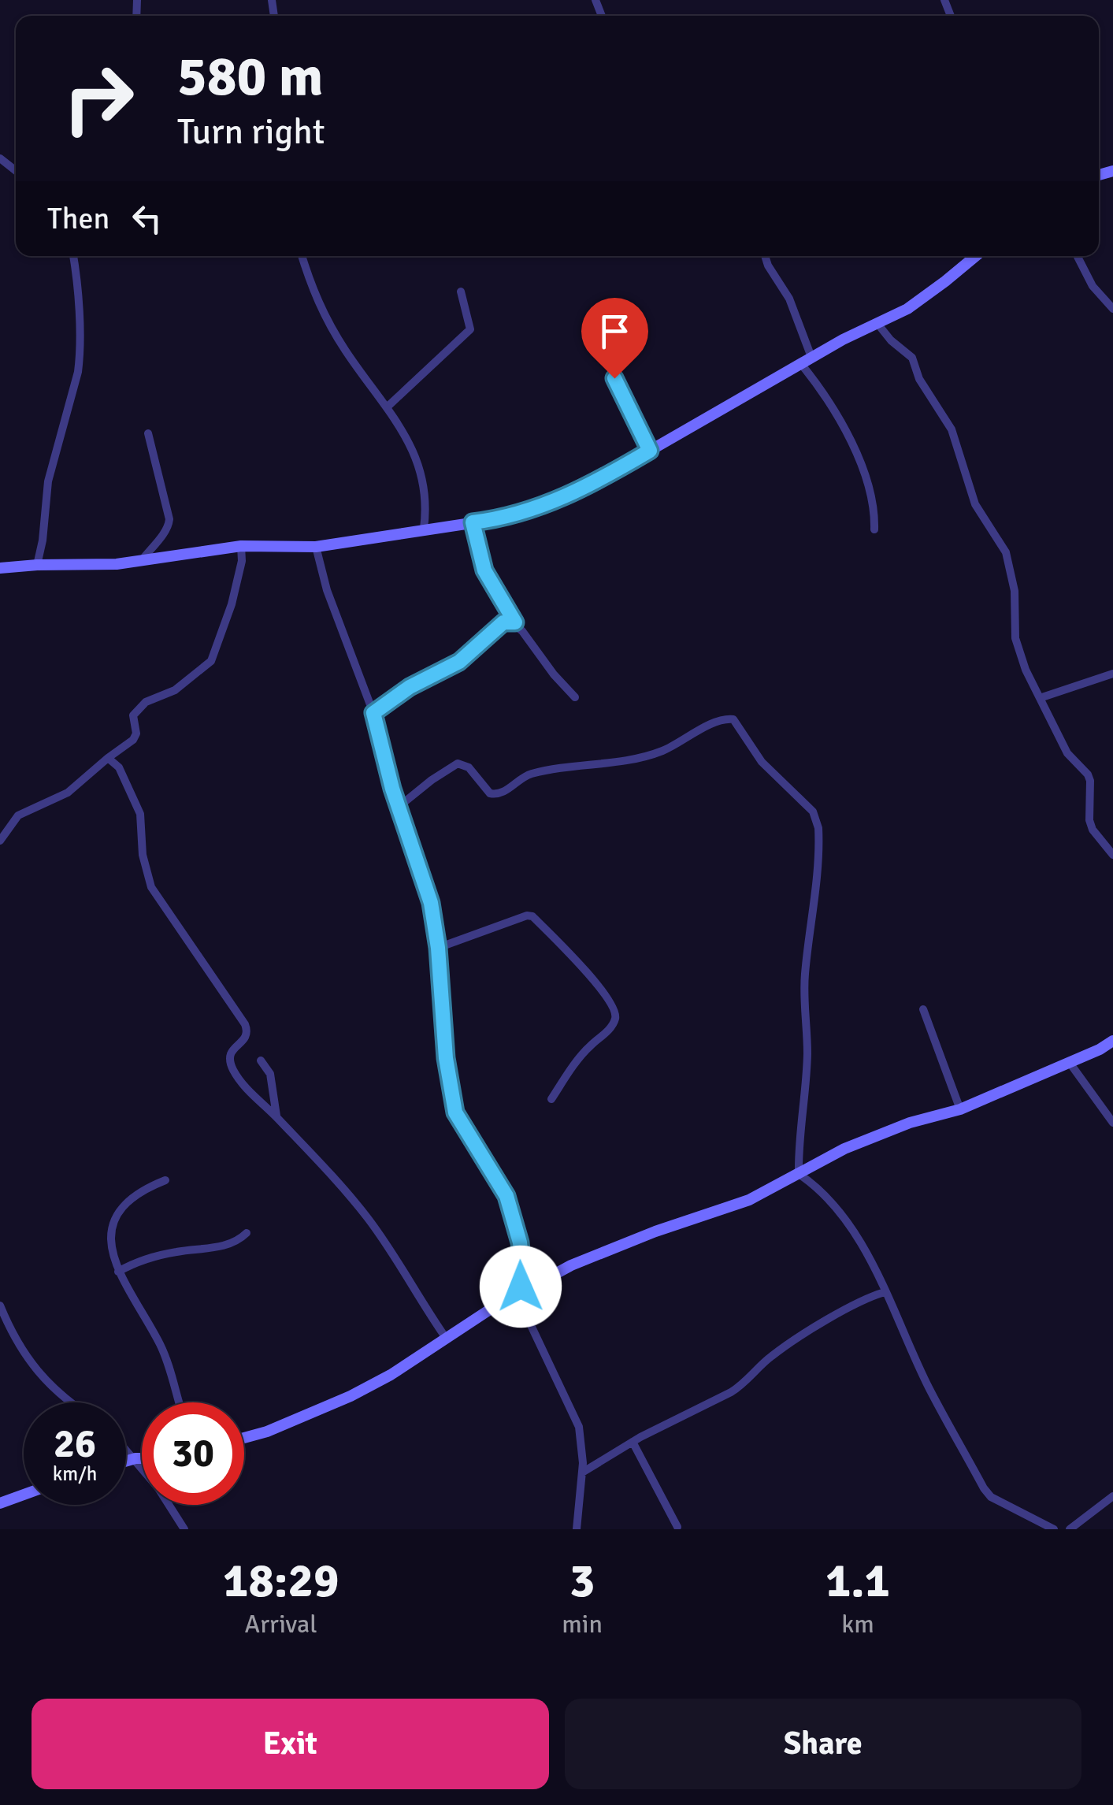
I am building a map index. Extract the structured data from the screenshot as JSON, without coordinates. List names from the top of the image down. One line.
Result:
{"page":{"turn":["580 m","Turn right"],"then":"Then","speed":"26 km/h","limit":"30","eta":["18:29","Arrival","3","min","1.1","km"],"buttons":["Exit","Share"]}}
